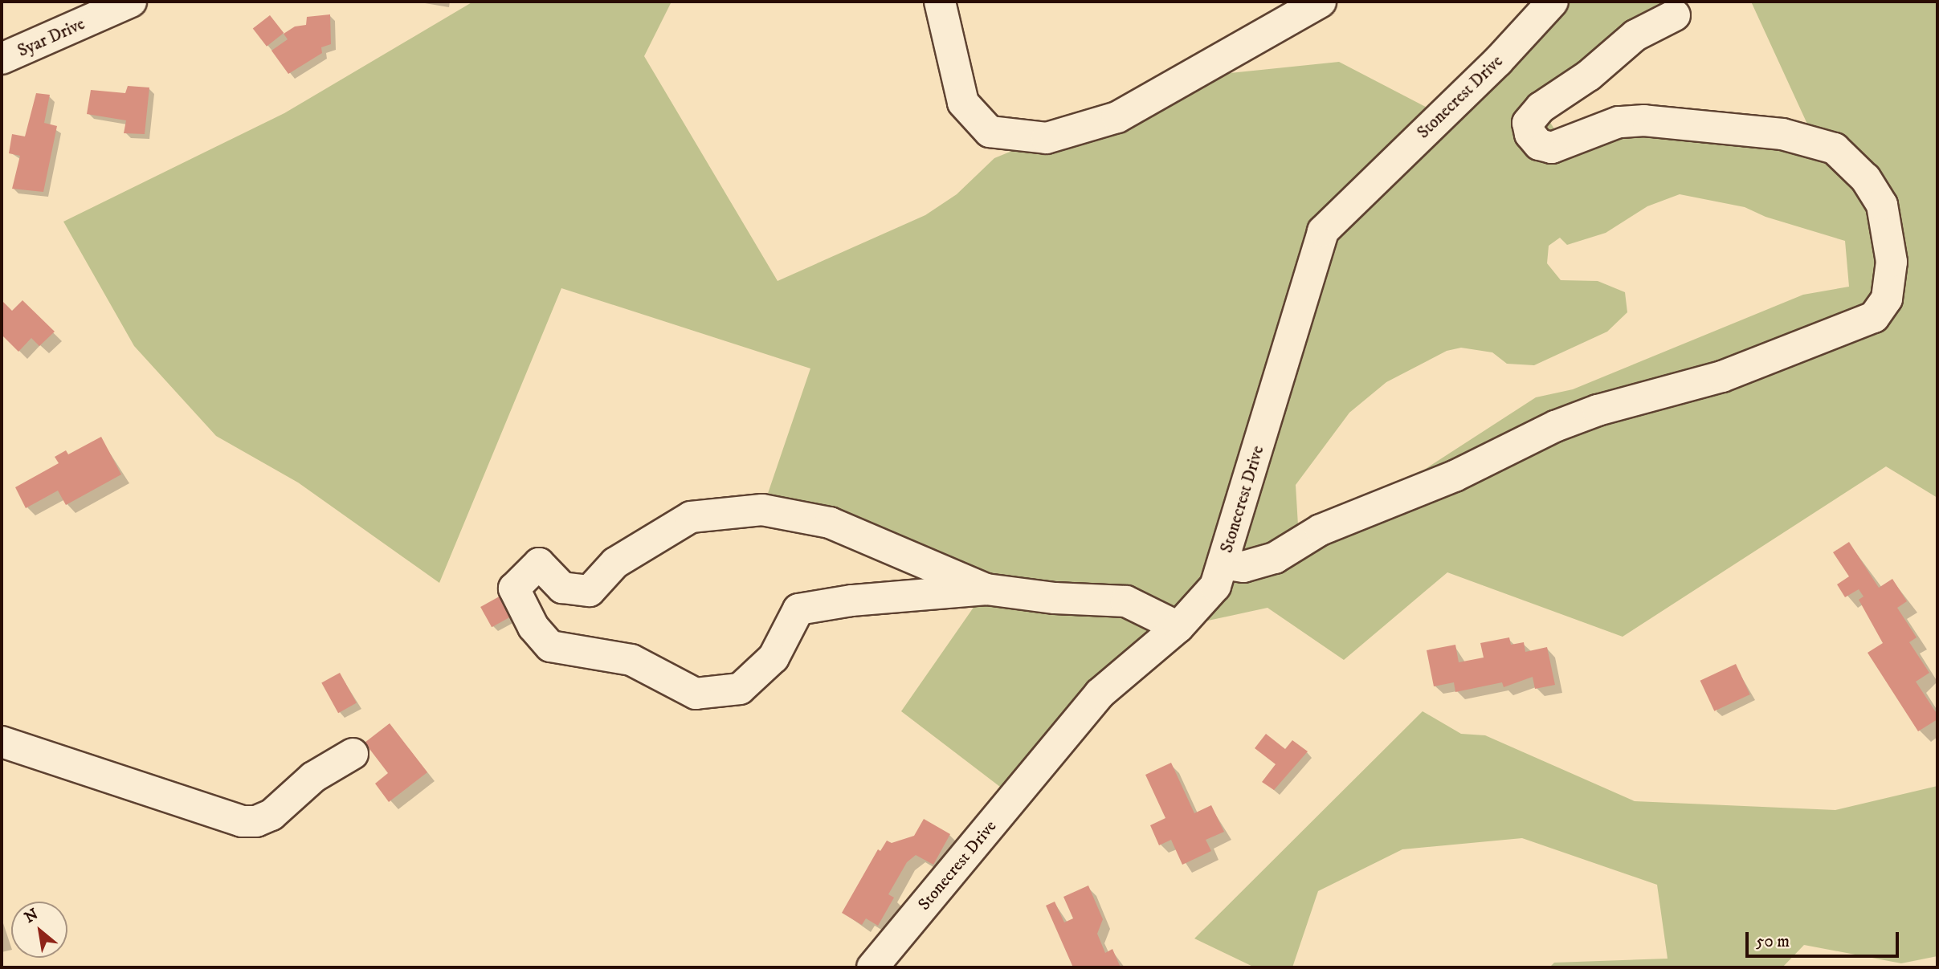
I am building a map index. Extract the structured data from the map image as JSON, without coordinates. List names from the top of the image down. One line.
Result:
{"streets":{"street":["Syar Drive","Stonecrest Drive"]},"scale_bar":"50 m","north":"top left"}
